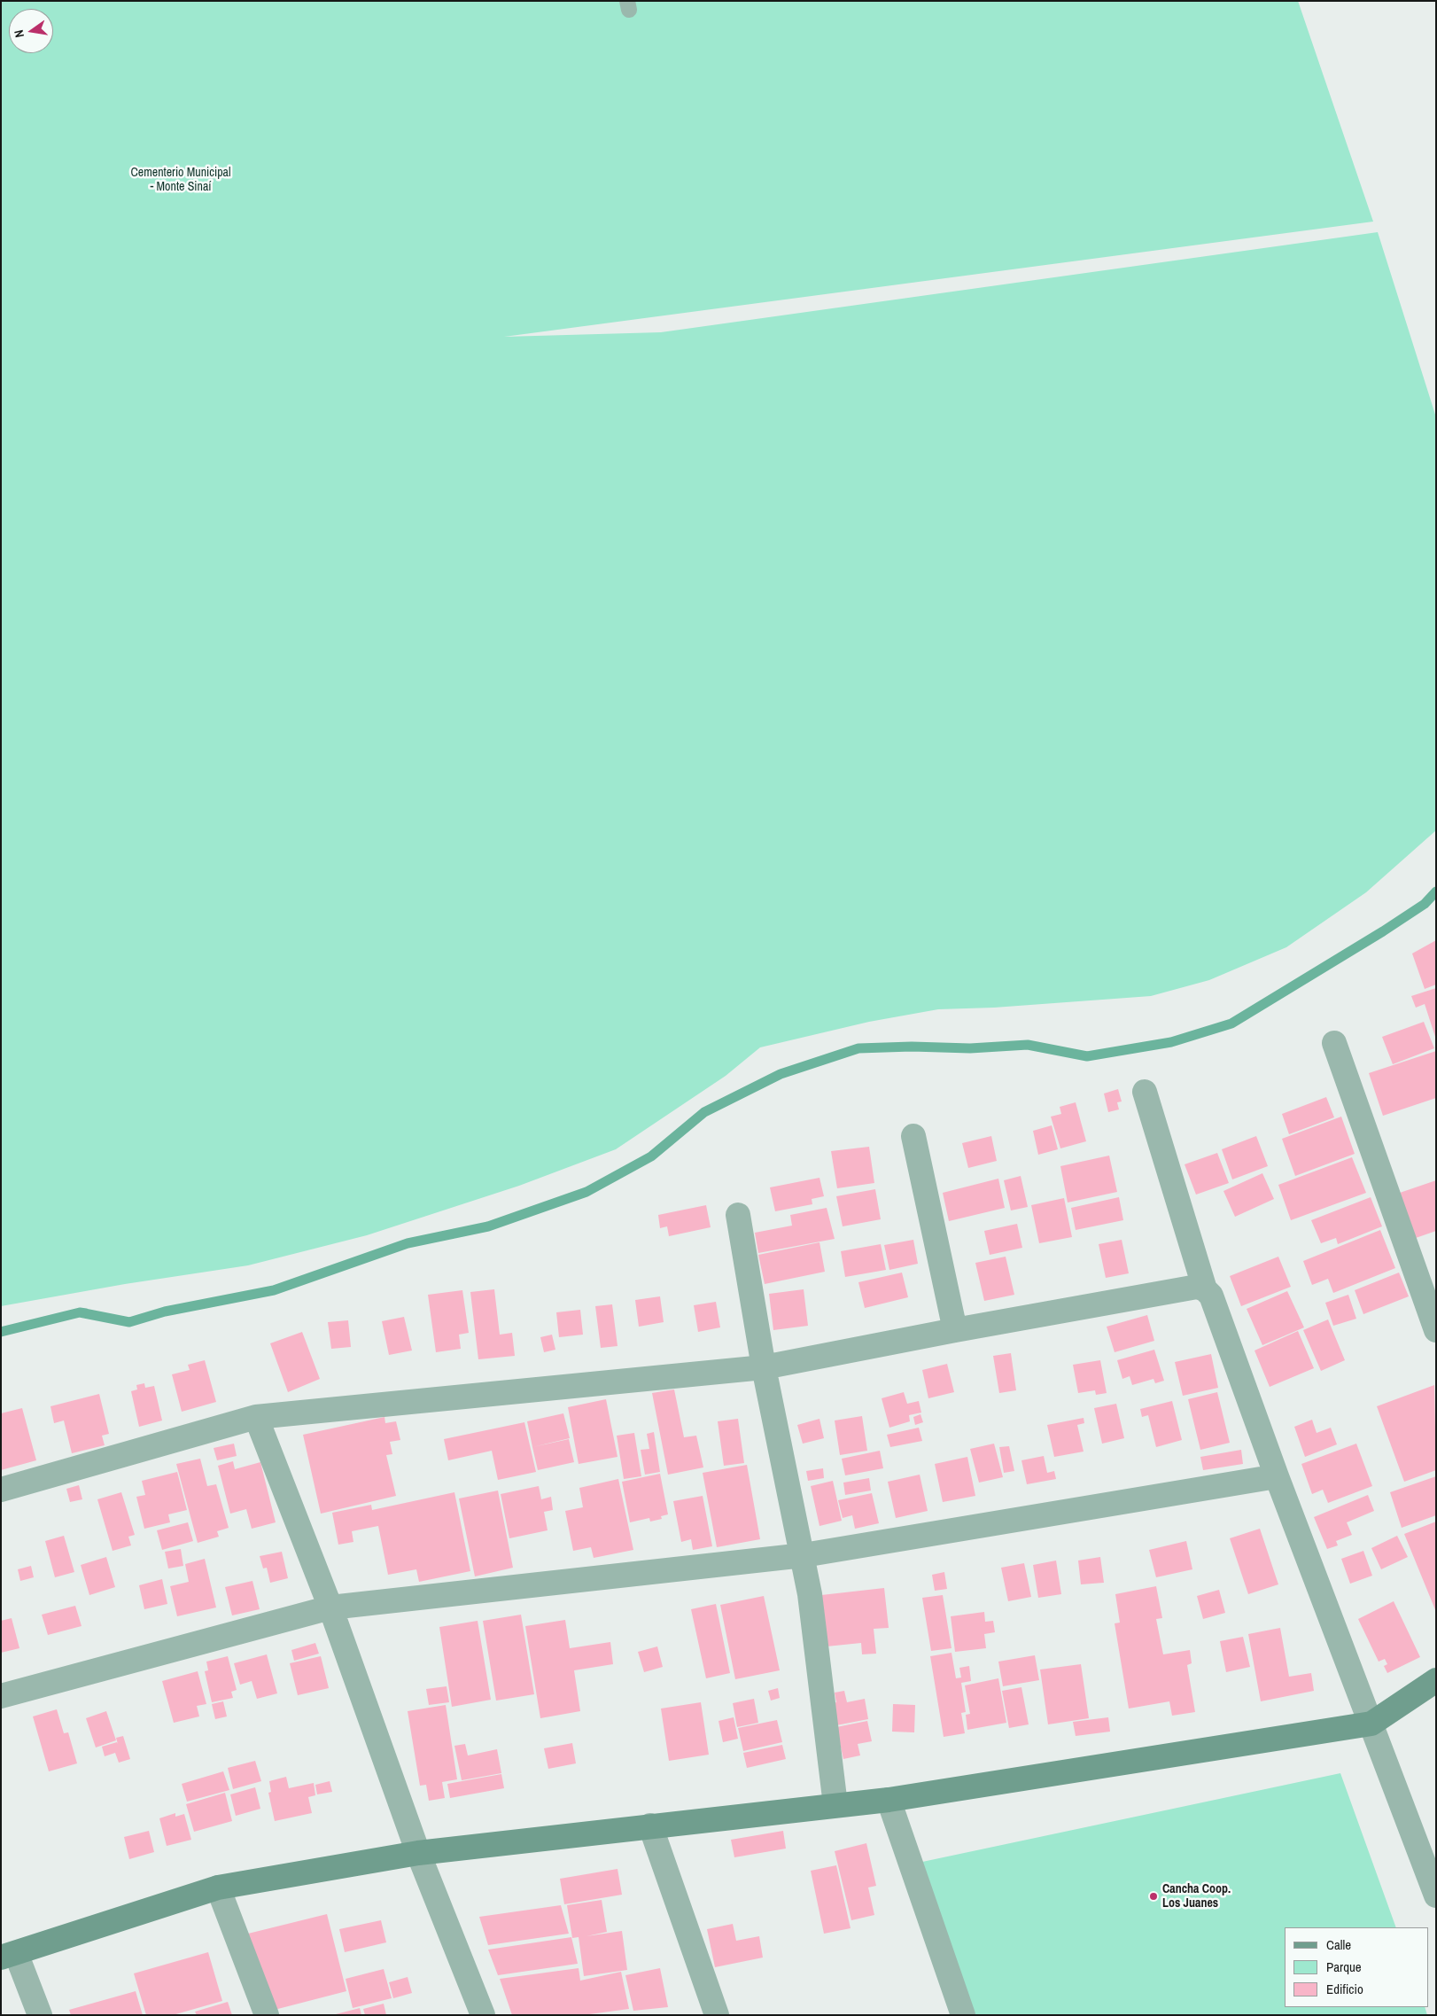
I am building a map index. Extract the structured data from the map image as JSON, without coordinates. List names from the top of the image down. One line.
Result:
{"parks":["Cementerio Municipal - Monte Sinaí"],"places":["Cancha Coop. Los Juanes"],"legend":["Calle","Parque","Edificio"],"north":"left"}
